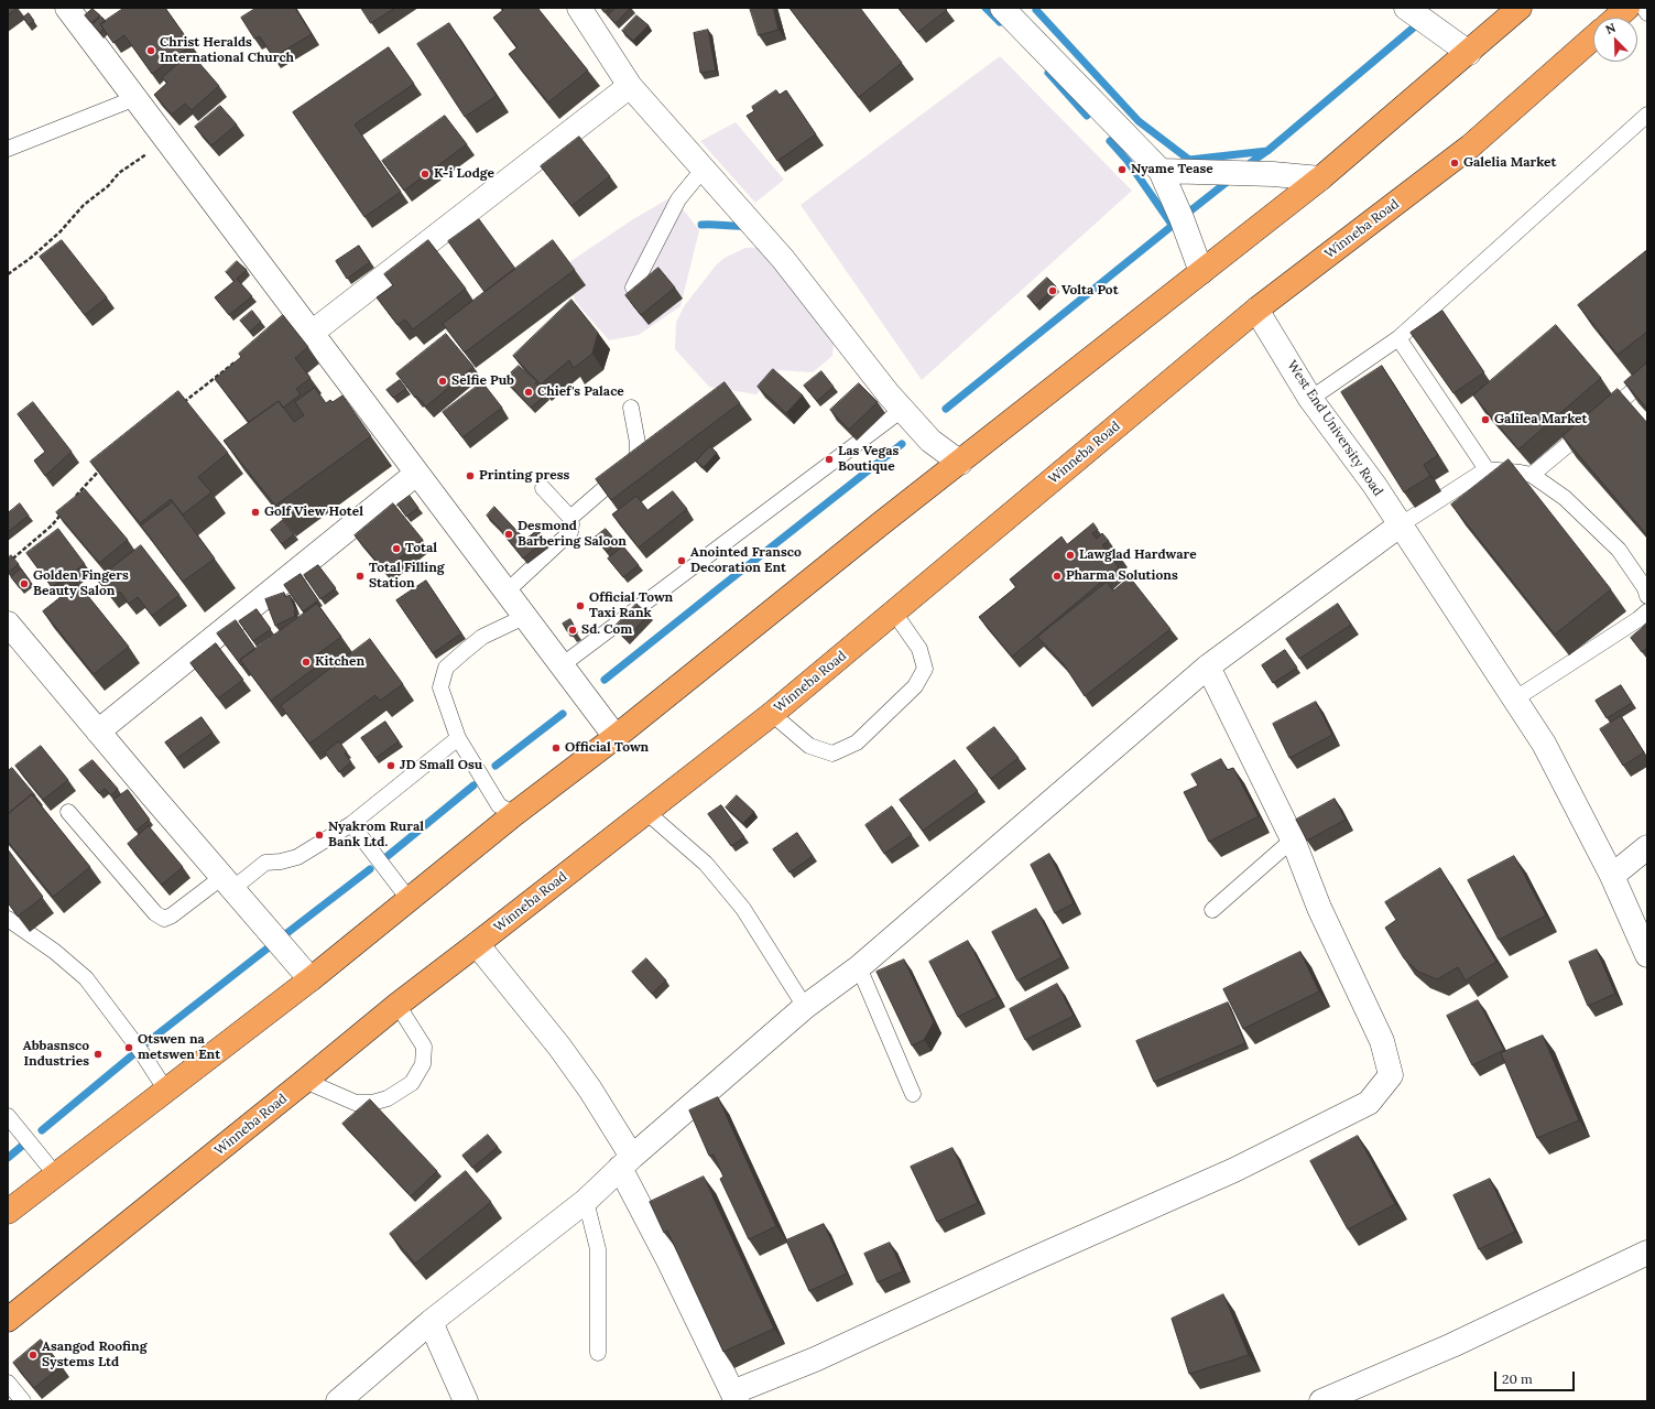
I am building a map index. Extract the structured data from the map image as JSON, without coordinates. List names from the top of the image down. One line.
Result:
{"streets":{"highway":["Winneba Road"],"street":["West End University Road"]},"crossings":[["Winneba Road","West End University Road"]],"places":["Christ Heralds International Church","Galelia Market","Nyame Tease","K-i Lodge","Volta Pot","Selfie Pub","Chief's Palace","Galilea Market","Las Vegas Boutique","Printing press","Golf View Hotel","Desmond Barbering Saloon","Total","Lawglad Hardware","Anointed Fransco Decoration Ent","Total Filling Station","Pharma Solutions","Golden Fingers Beauty Salon","Official Town Taxi Rank","Sd. Com","Kitchen","Official Town","JD Small Osu","Nyakrom Rural Bank Ltd.","Otswen na metswen Ent","Abbasnsco Industries","Asangod Roofing Systems Ltd"],"scale_bar":"20 m","north":"top left"}
